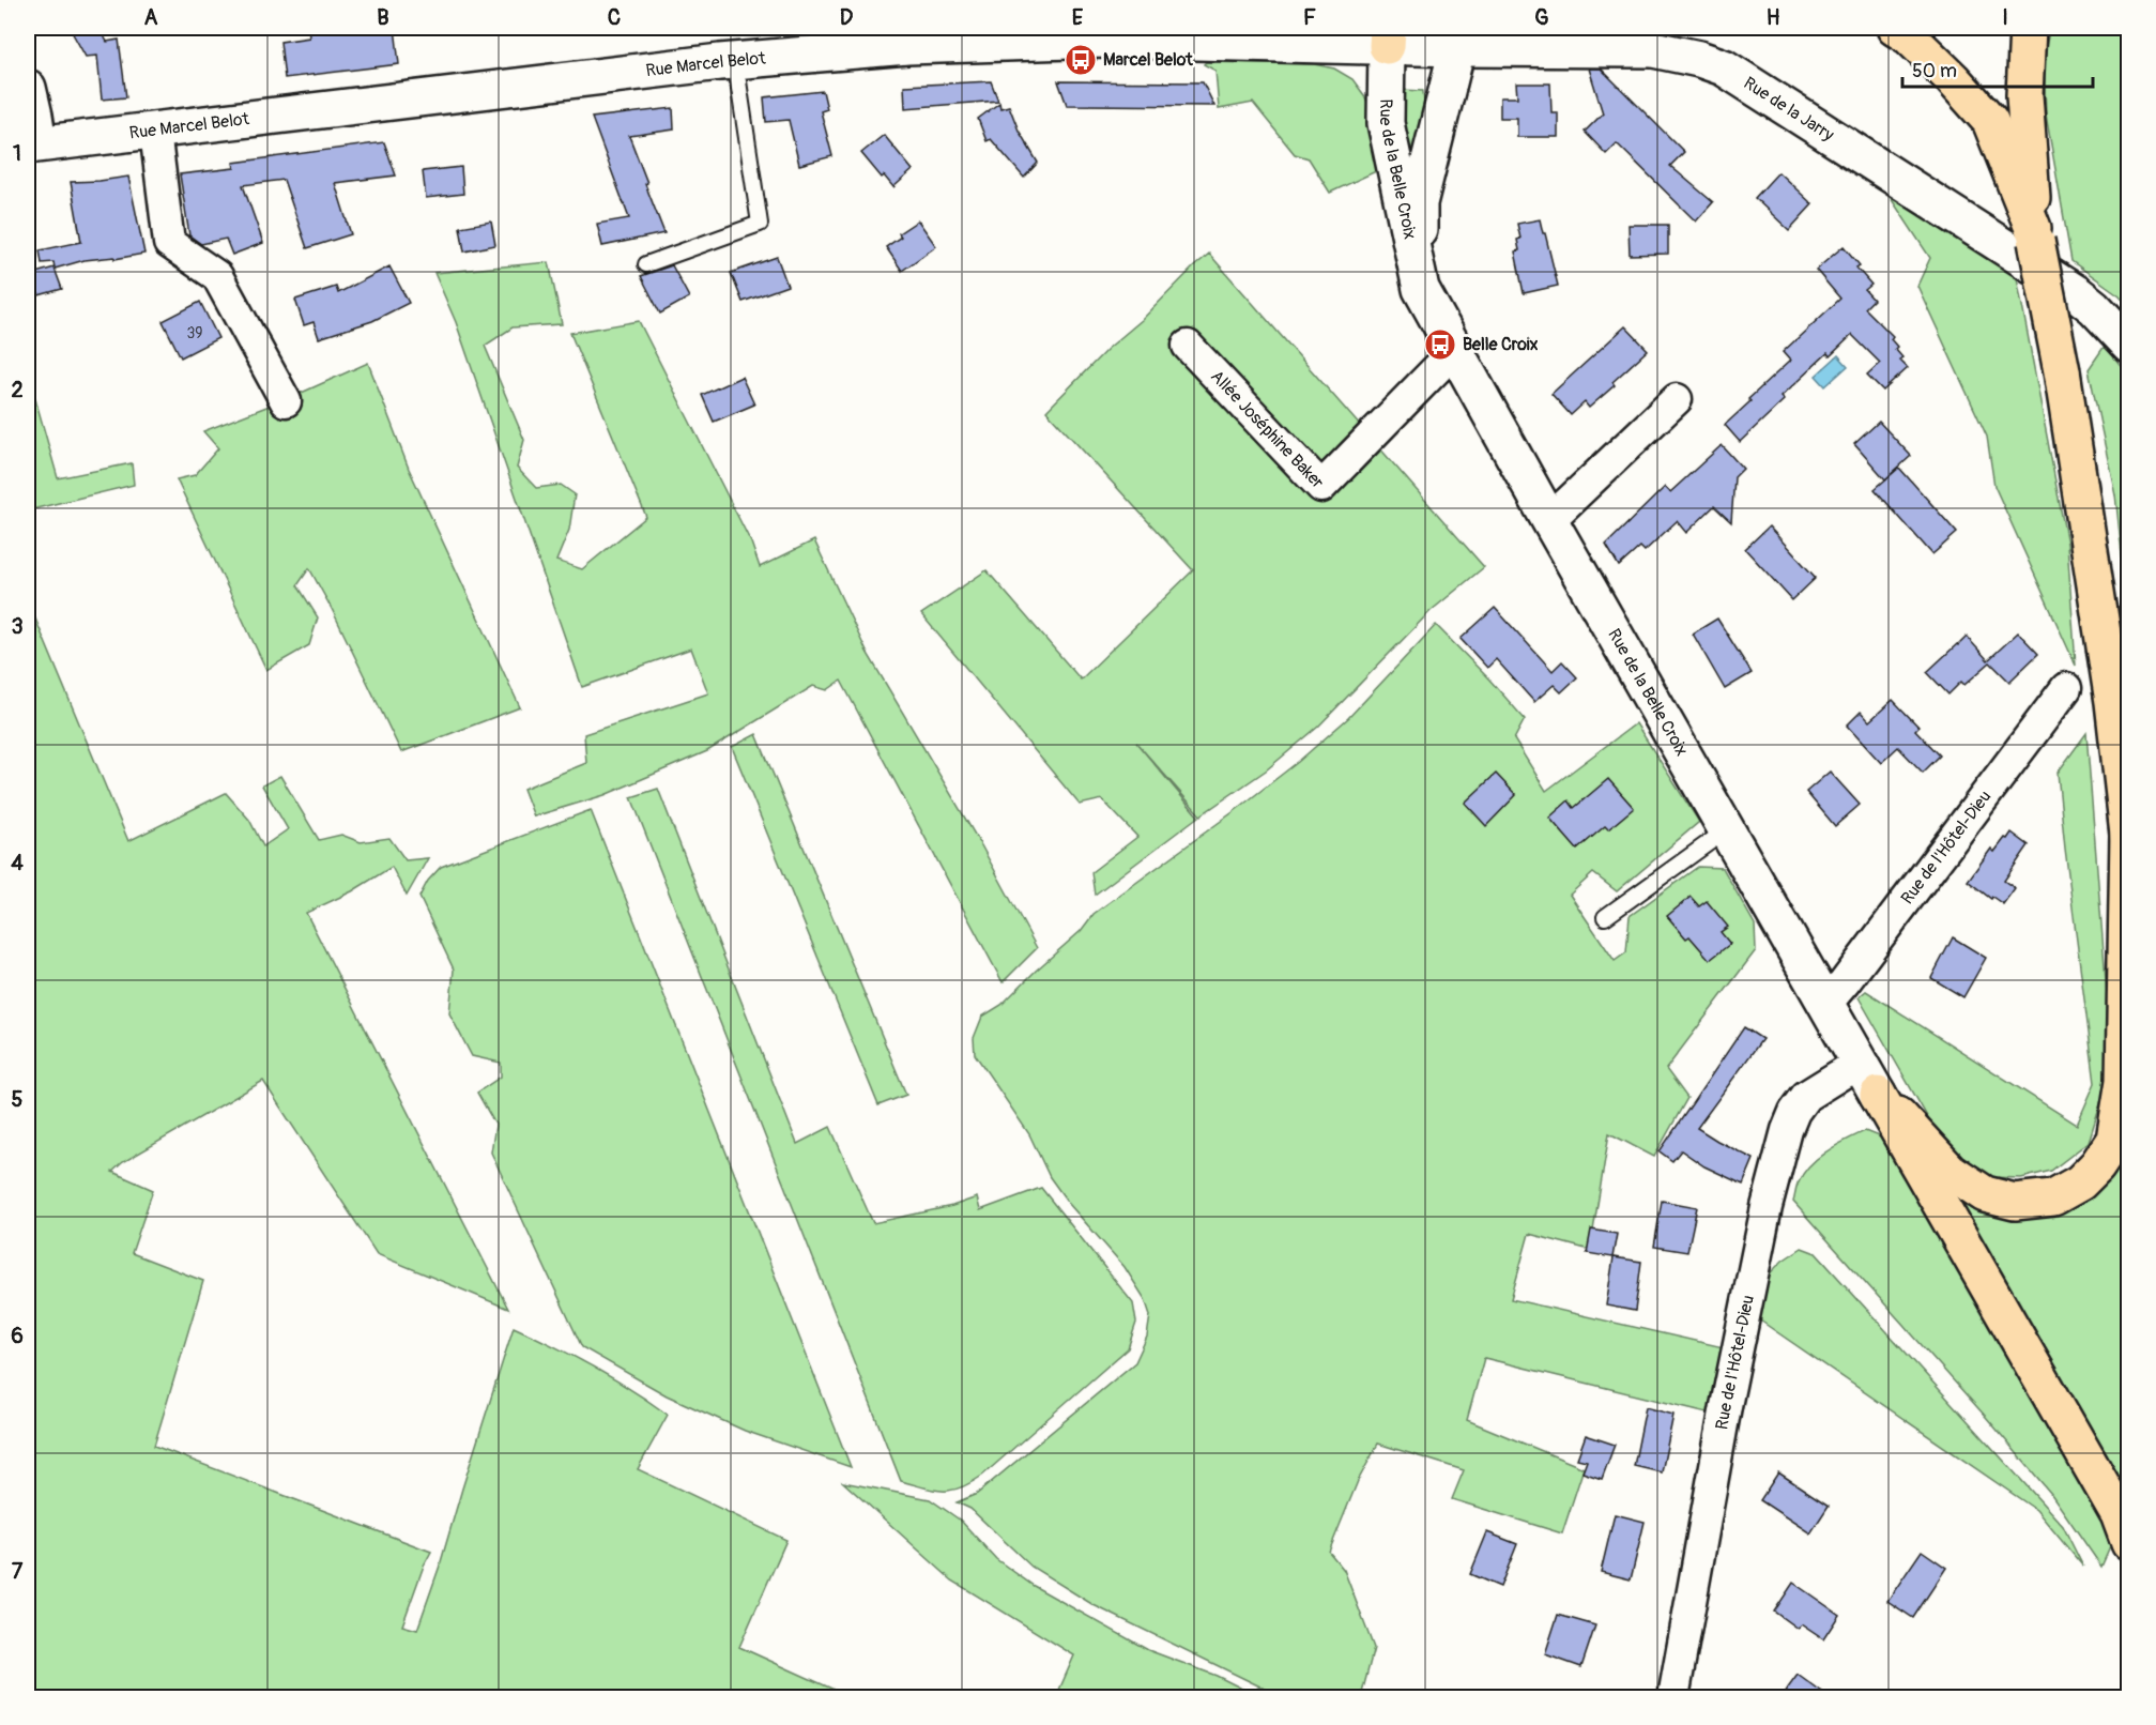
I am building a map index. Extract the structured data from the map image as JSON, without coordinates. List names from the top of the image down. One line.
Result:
{"streets":{"main road":["Rue Marcel Belot","Rue de la Jarry","Rue de la Belle Croix"],"street":["Allée Joséphine Baker","Rue de l'Hôtel-Dieu"]},"crossings":[["Rue Marcel Belot","Rue de la Jarry"],["Rue Marcel Belot","Rue de la Belle Croix"],["Rue de la Jarry","Rue de la Belle Croix"],["Rue de la Belle Croix","Allée Joséphine Baker"],["Rue de la Belle Croix","Rue de l'Hôtel-Dieu"]],"places":{"bus stop":["Marcel Belot","Belle Croix"]},"house_numbers":["39"],"scale_bar":"50 m","grid":{"columns":["A","B","C","D","E","F","G","H","I"],"rows":["1","2","3","4","5","6","7"]}}
